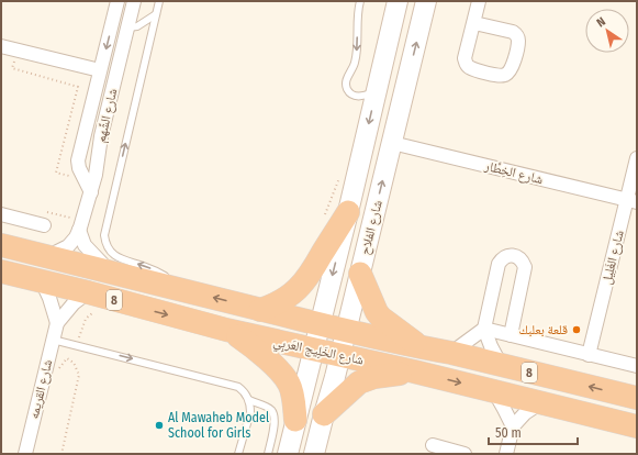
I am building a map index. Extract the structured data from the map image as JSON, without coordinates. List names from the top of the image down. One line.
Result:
{"streets":{"highway":["8","شارع الخَلِيج العَربِي"],"main road":["شارع الفلاح"],"street":["شارع الشَّهم","شارع الخِطَّار","شارع الغَلِيل","شارع القريمه"]},"crossings":[["شارع الشَّهم","شارع الخَلِيج العَربِي"],["شارع الخِطَّار","شارع الفلاح"],["شارع الخِطَّار","شارع الغَلِيل"],["شارع الفلاح","شارع الخَلِيج العَربِي"],["شارع الخَلِيج العَربِي","شارع القريمه"]],"places":["قلعة بعلبك","Al Mawaheb Model School for Girls"],"scale_bar":"50 m","north":"top left"}
